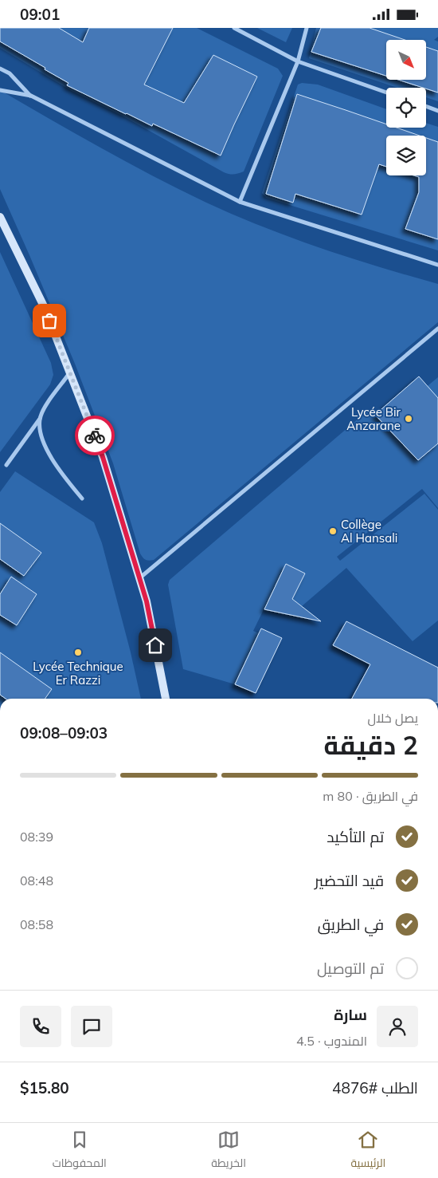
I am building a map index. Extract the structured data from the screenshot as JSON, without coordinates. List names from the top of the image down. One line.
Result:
{"places":["Lycée Bir Anzarane","Collège Al Hansali","Lycée Technique Er Razzi"],"north":"bottom right","page":{"status":"09:01","heading":["2 دقيقة","يصل خلال","09:03–09:08"],"panel":["سارة","المندوب · 4.5","الطلب #4876","$15.80"],"bar":"في الطريق · 80 m","list":[["تم التأكيد","08:39"],["قيد التحضير","08:48"],["في الطريق","08:58"],"تم التوصيل"],"tabs":["الرئيسية","الخريطة","المحفوظات"]}}
